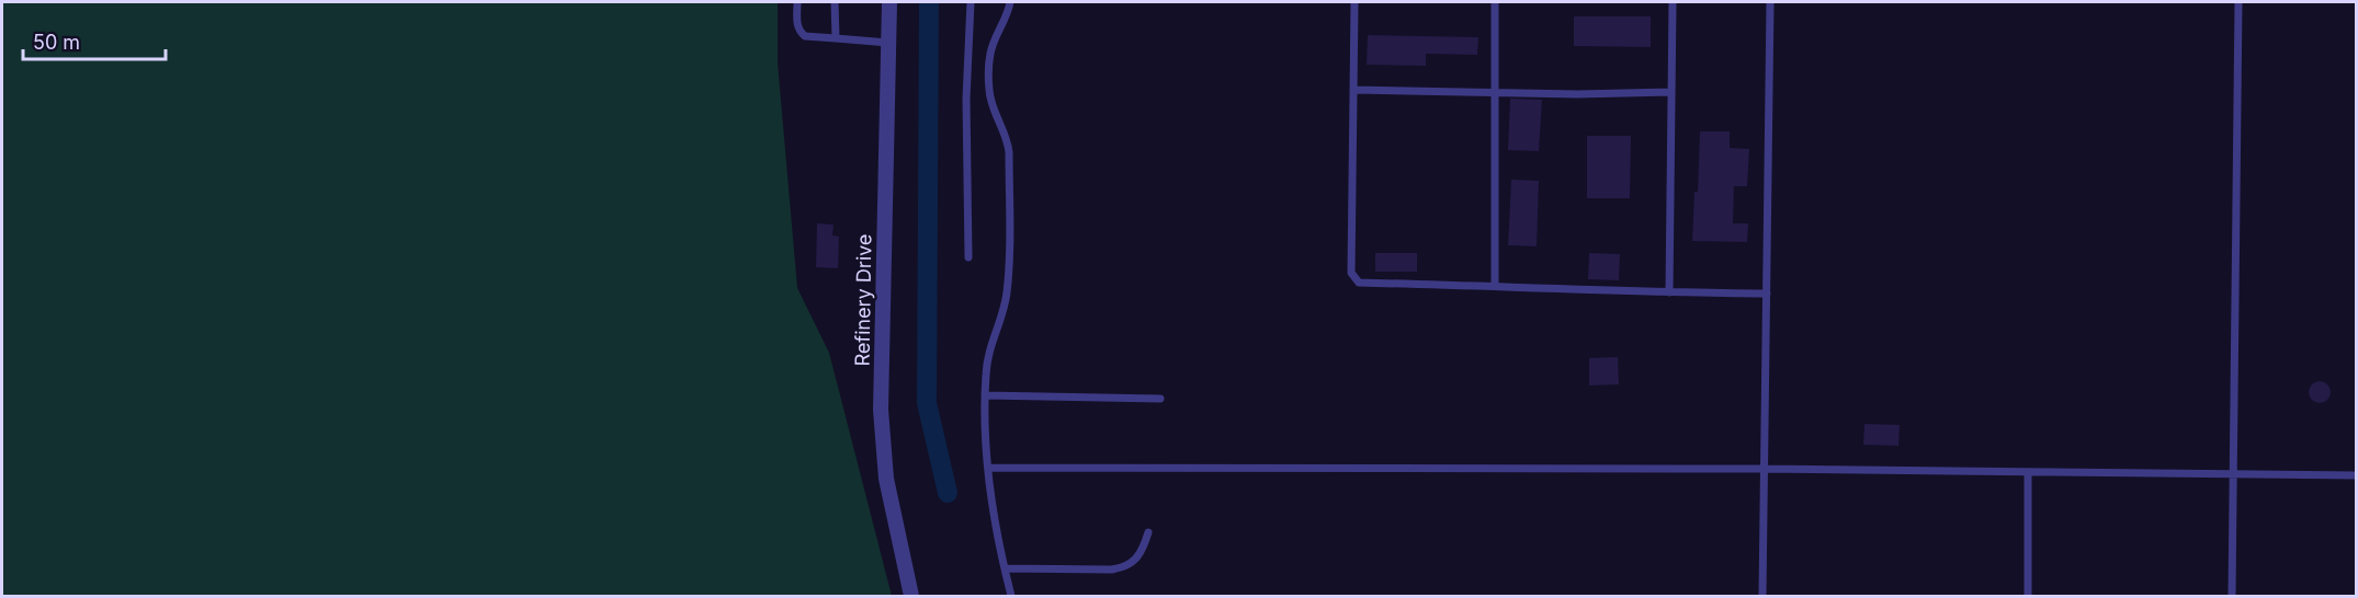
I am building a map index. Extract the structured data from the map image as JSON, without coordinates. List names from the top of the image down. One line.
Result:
{"streets":{"street":["Refinery Drive"]},"scale_bar":"50 m"}
